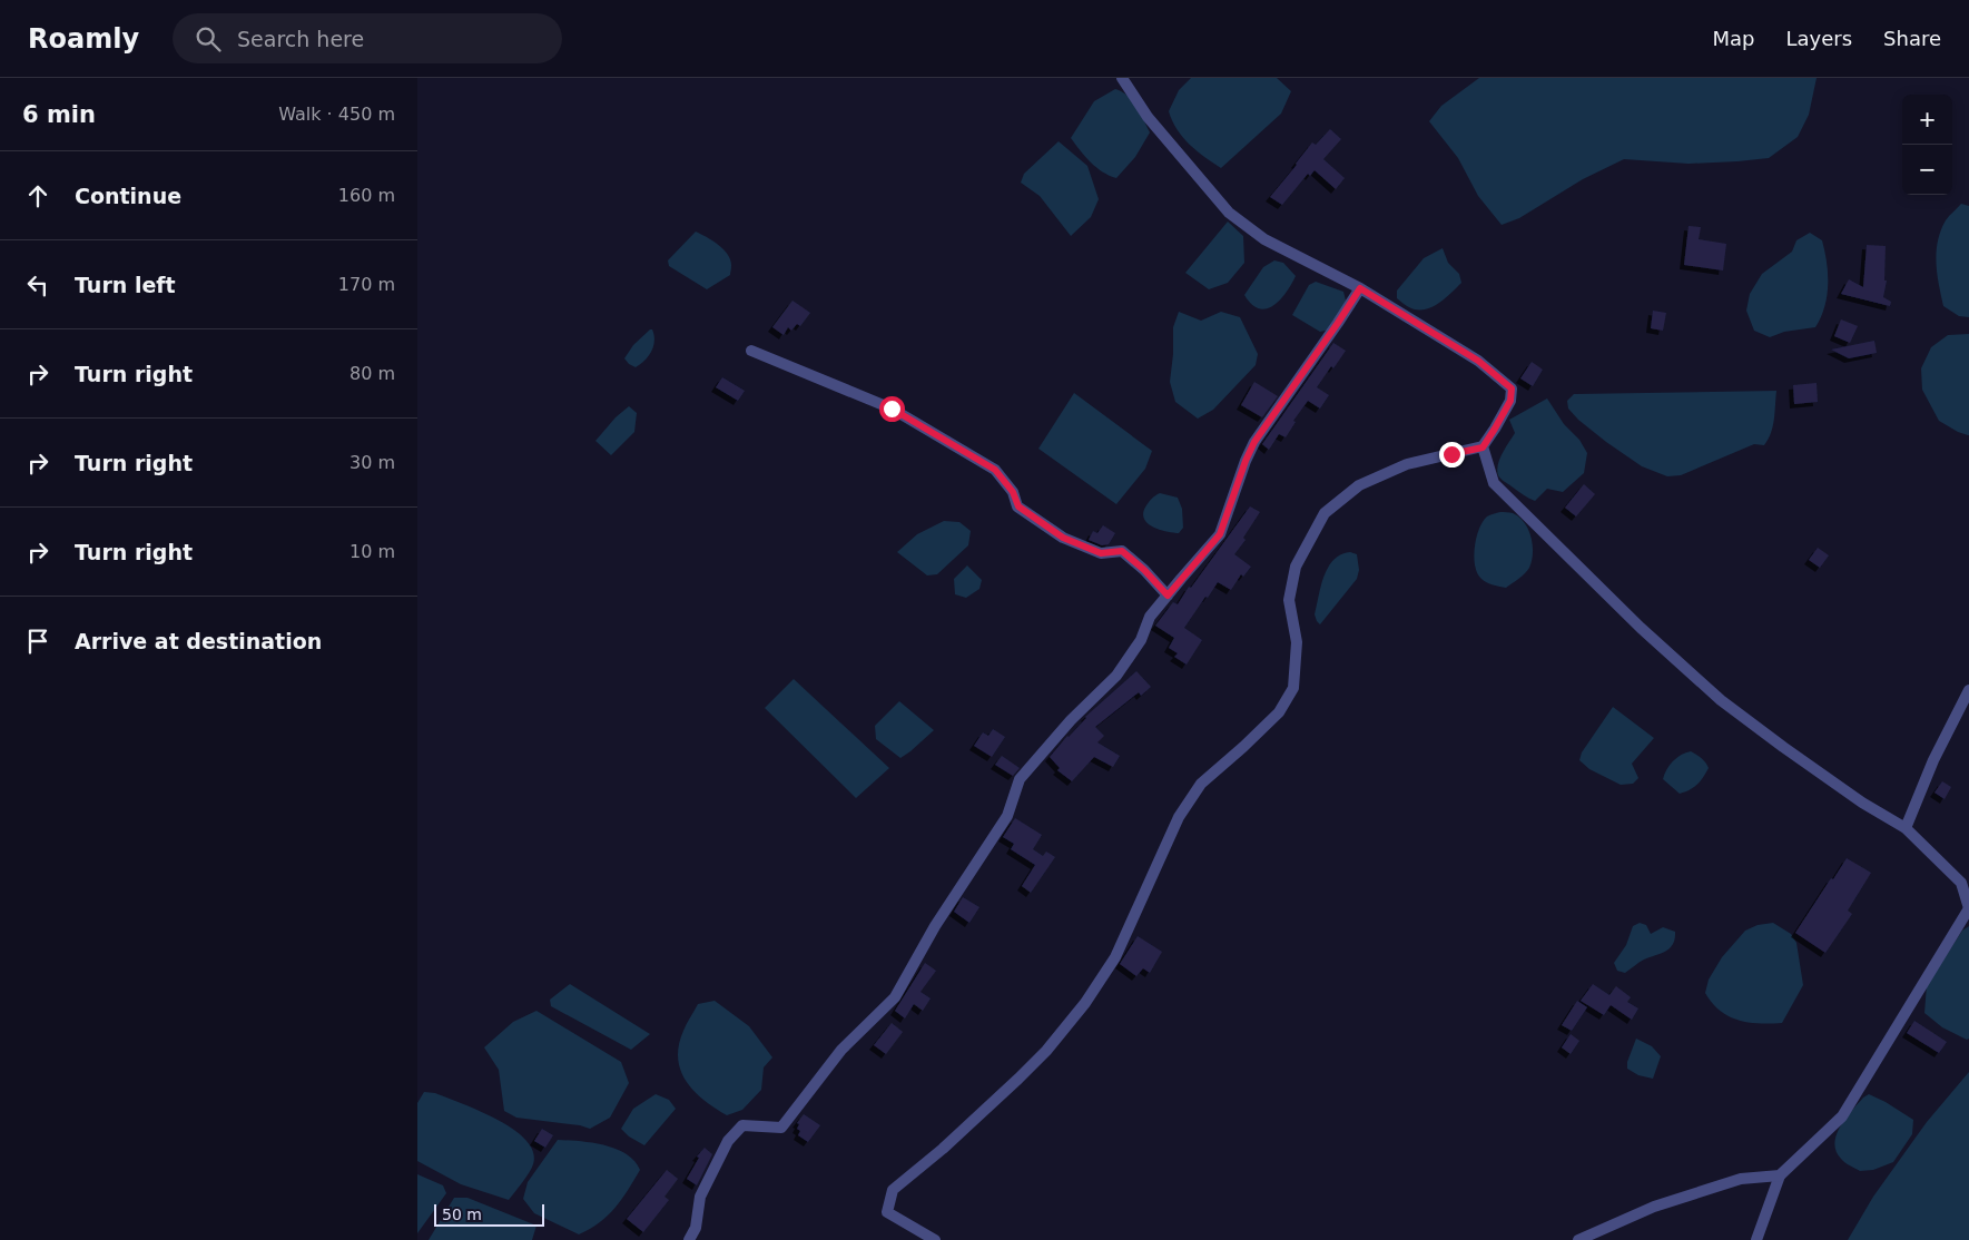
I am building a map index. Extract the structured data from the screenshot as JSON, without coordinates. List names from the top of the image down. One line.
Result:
{"scale_bar":"50 m","page":{"header":"Roamly","search":"Search here","nav":["Map","Layers","Share"],"heading":["6 min","Walk · 450 m"],"map_buttons":["+","−"],"list":[["Continue","160 m"],["Turn left","170 m"],["Turn right","80 m"],["Turn right","30 m"],["Turn right","10 m"],"Arrive at destination"],"scale":"50 m"}}
